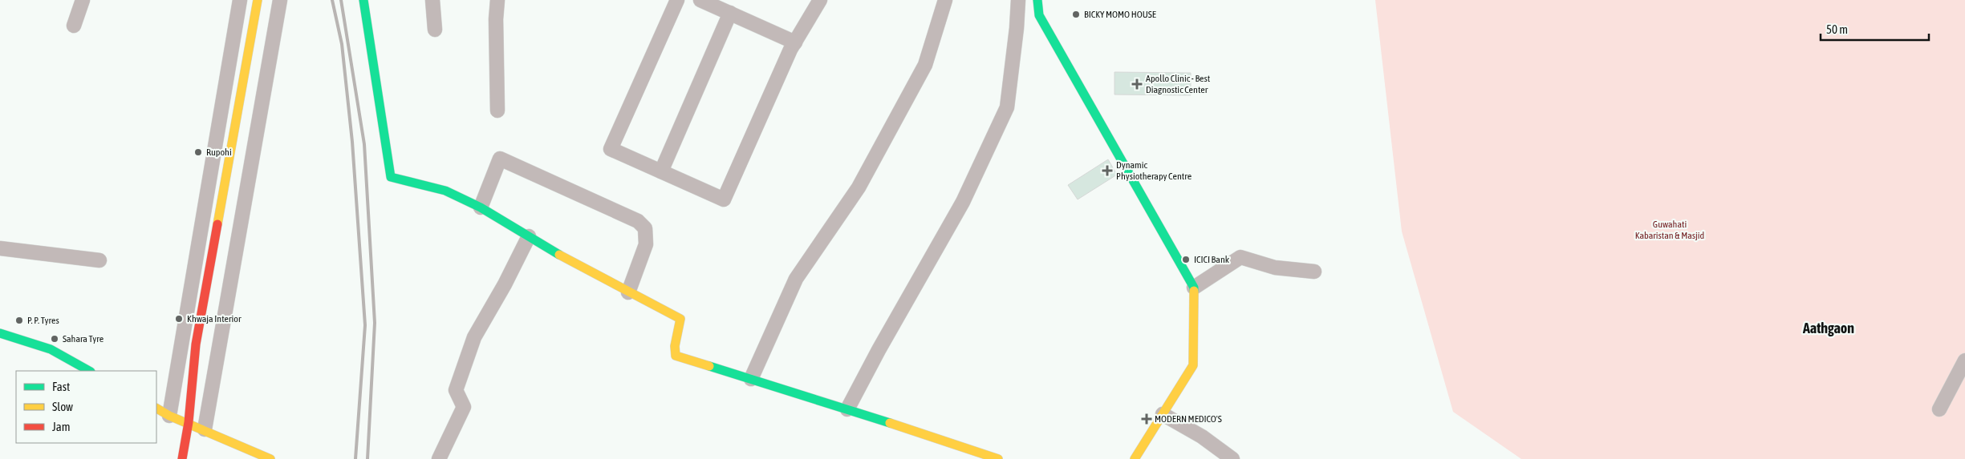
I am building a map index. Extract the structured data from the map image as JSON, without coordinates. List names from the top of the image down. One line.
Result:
{"districts":["Aathgaon"],"parks":["Guwahati Kabaristan & Masjid"],"places":{"other":["BICKY MOMO HOUSE","Rupohi","ICICI Bank","Khwaja Interior","P. P. Tyres","Sahara Tyre"],"health":["Apollo Clinic - Best Diagnostic Center","Dynamic Physiotherapy Centre","MODERN MEDICO'S"]},"legend":["Fast","Slow","Jam"],"scale_bar":"50 m"}
